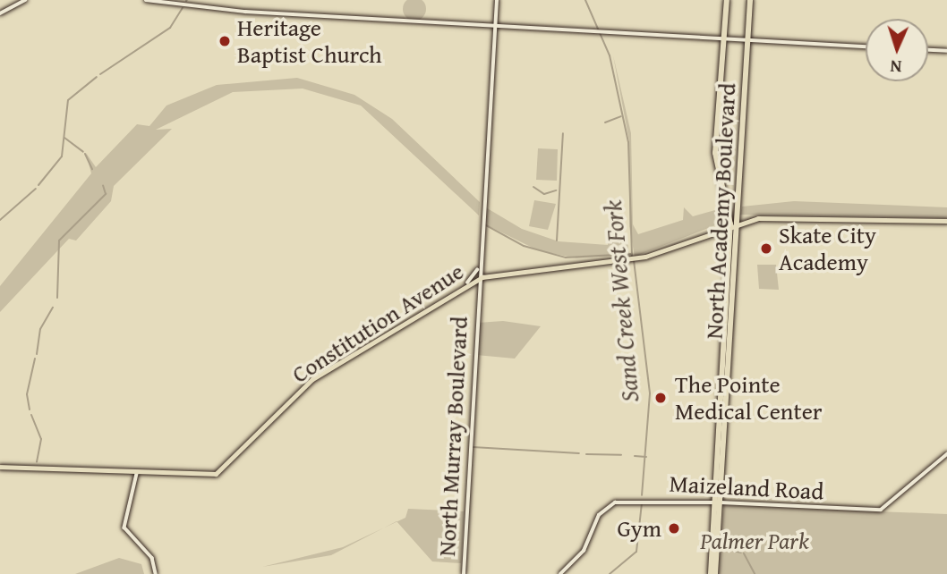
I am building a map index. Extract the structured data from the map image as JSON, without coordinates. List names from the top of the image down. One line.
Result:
{"streets":{"highway":["North Academy Boulevard"],"main road":["Constitution Avenue","North Murray Boulevard","Maizeland Road"]},"crossings":[["North Academy Boulevard","Constitution Avenue"],["North Academy Boulevard","Maizeland Road"],["Constitution Avenue","North Murray Boulevard"]],"water":["Sand Creek West Fork"],"parks":["Palmer Park"],"places":["Heritage Baptist Church","Skate City Academy","The Pointe Medical Center","Gym"],"north":"bottom"}
